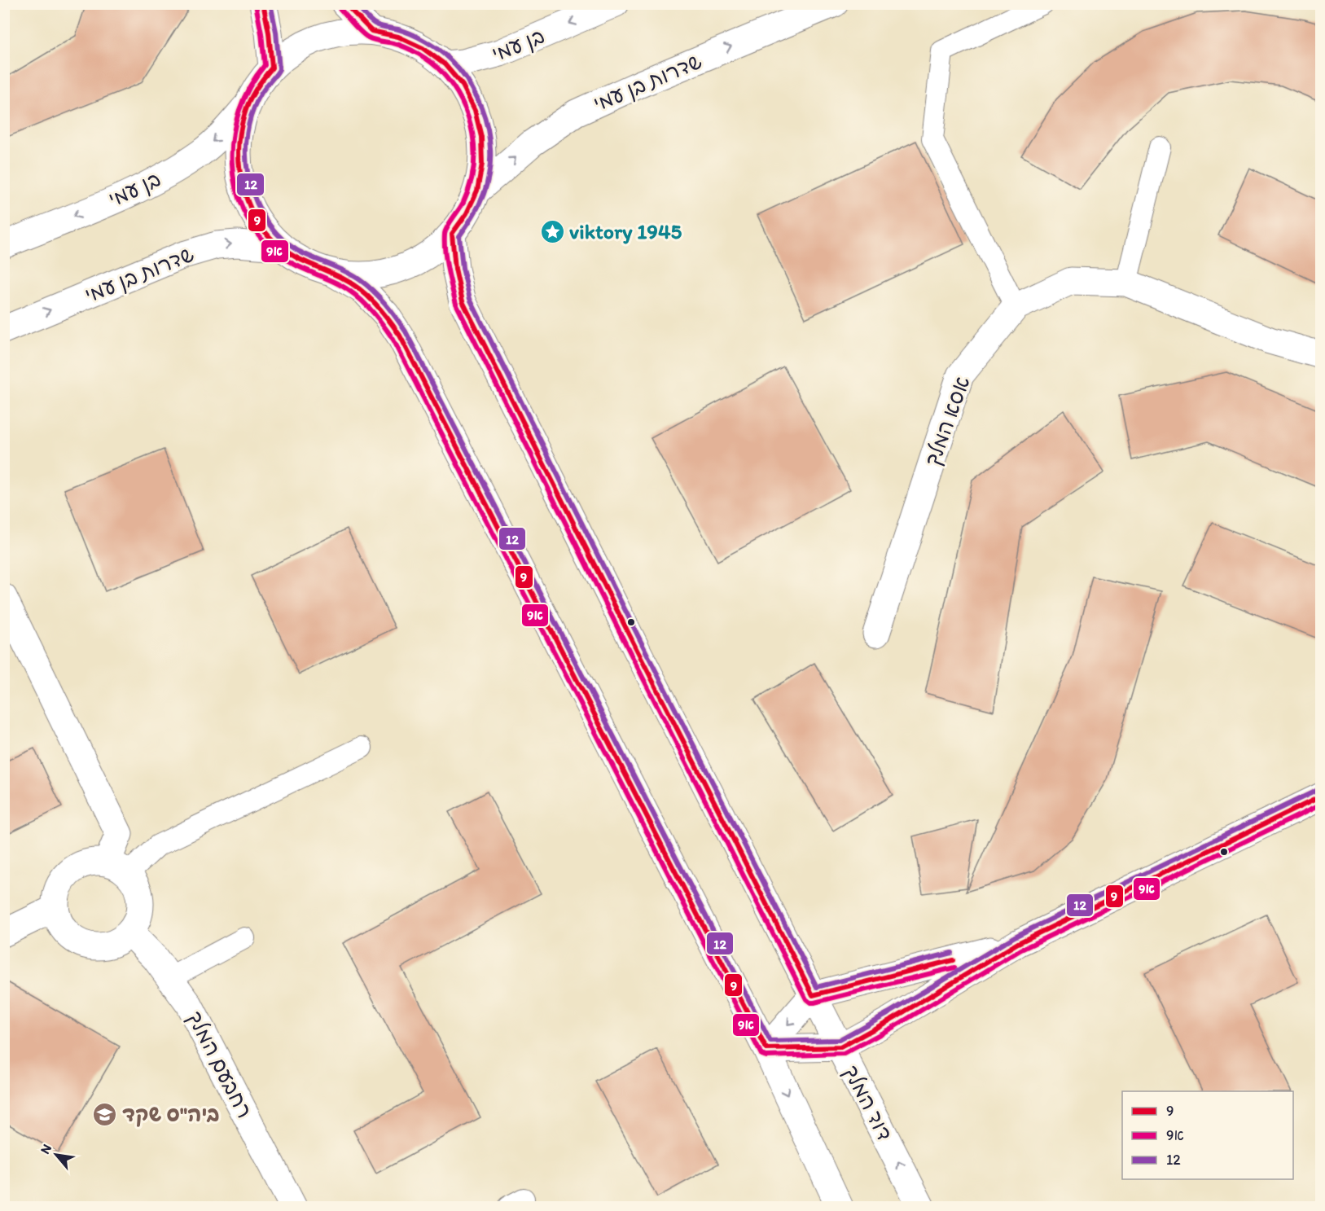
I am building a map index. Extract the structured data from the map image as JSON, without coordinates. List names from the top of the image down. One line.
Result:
{"streets":{"street":["בן עמי","שדרות בן עמי","אסא המלך","רחבעם המלך","דוד המלך"]},"one_way":["בן עמי","שדרות בן עמי"],"places":{"place":["viktory 1945"],"school or university":["ביה\"ס שקד"]},"lines":["transit line 9","transit line 12","transit line 9א"],"legend":["9","9א","12"],"north":"top left"}
